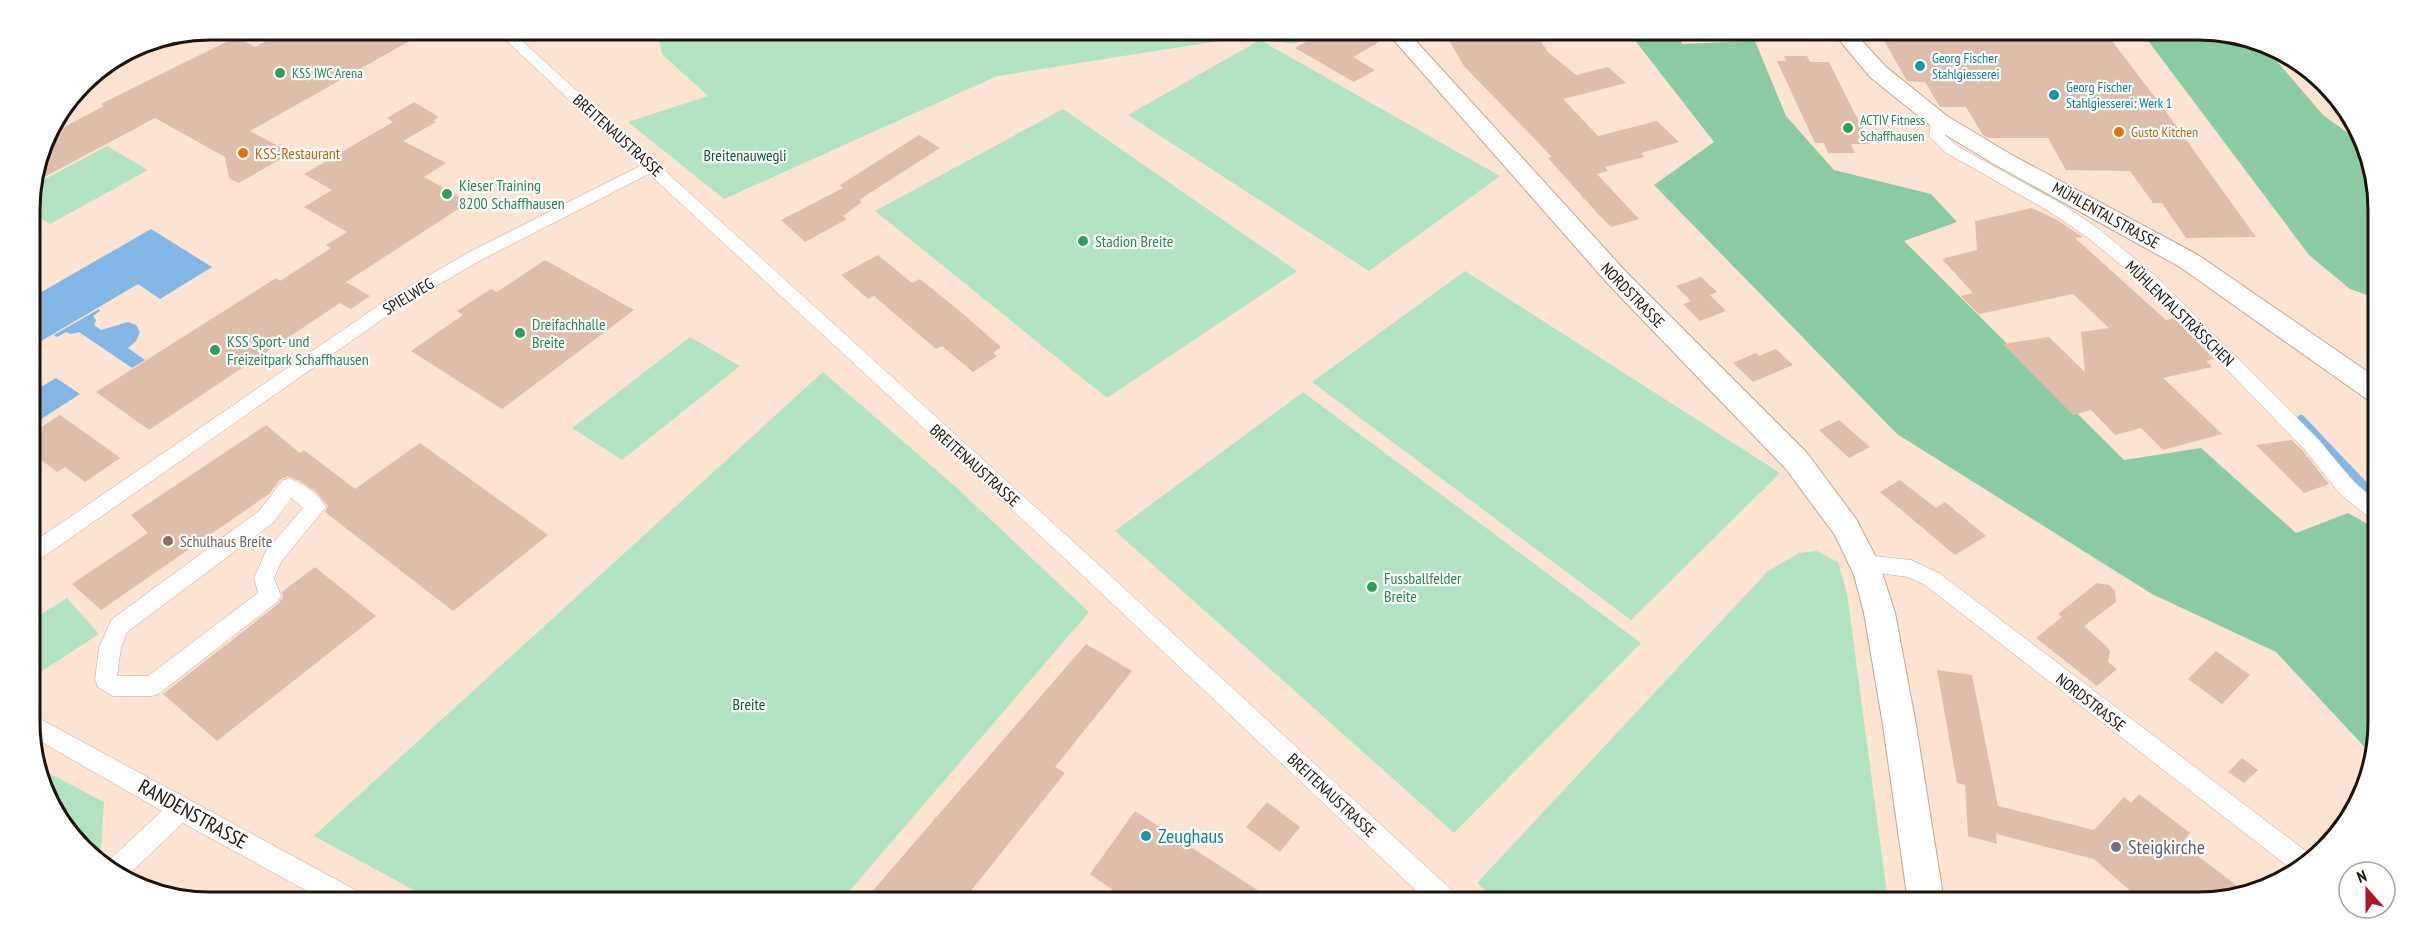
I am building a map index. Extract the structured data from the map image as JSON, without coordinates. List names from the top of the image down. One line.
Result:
{"streets":{"street":["BREITENAUSTRASSE","MÜHLENTALSTRASSE","NORDSTRASSE","SPIELWEG","MÜHLENTALSTRÄSSCHEN","RANDENSTRASSE"]},"crossings":[["BREITENAUSTRASSE","SPIELWEG"],["MÜHLENTALSTRASSE","MÜHLENTALSTRÄSSCHEN"]],"parks":["Breitenauwegli","Breite"],"places":["Georg Fischer Stahlgiesserei","KSS IWC Arena","Georg Fischer Stahlgiesserei: Werk 1","ACTIV Fitness Schaffhausen","Gusto Kitchen","KSS-Restaurant","Kieser Training 8200 Schaffhausen","Stadion Breite","Dreifachhalle Breite","KSS Sport- und Freizeitpark Schaffhausen","Schulhaus Breite","Fussballfelder Breite","Zeughaus","Steigkirche"],"north":"top"}
